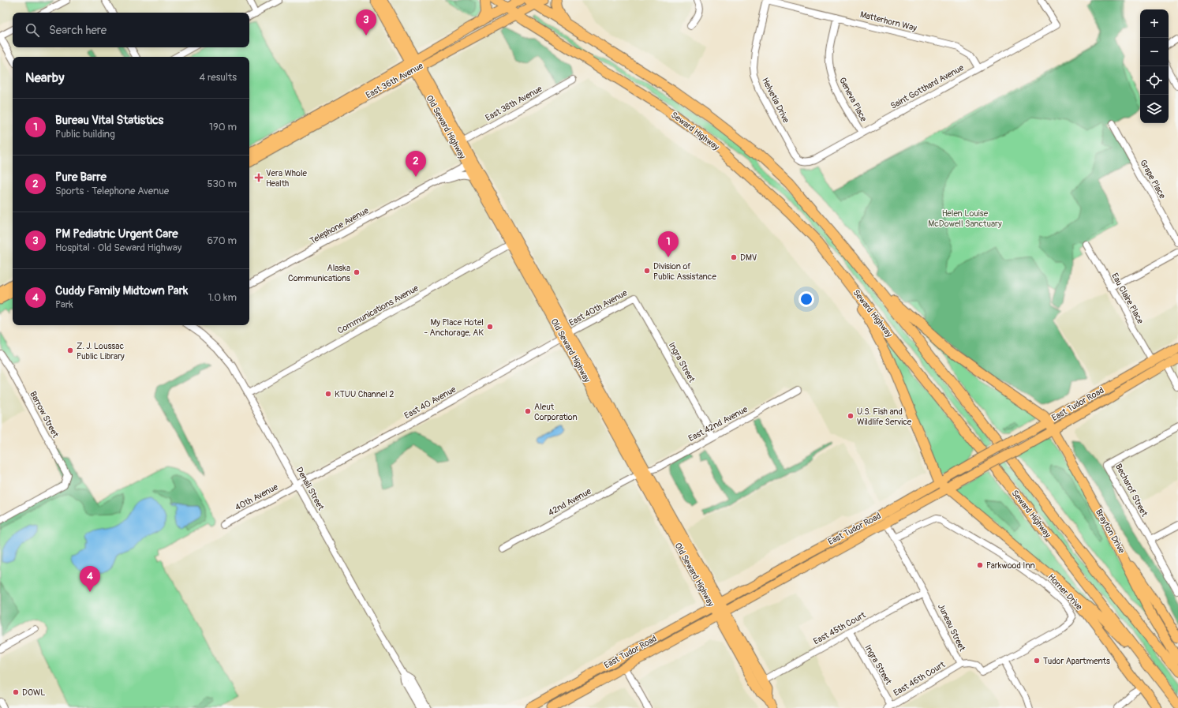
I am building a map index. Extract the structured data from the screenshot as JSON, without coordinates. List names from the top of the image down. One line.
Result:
{"streets":{"highway":["Seward Highway"],"main road":["East 36th Avenue","Old Seward Highway","East Tudor Road","Brayton Drive","Homer Drive"],"street":["Matterhorn Way","Saint Gotthard Avenue","Geneva Place","Helvetia Drive","East 38th Avenue","Grape Place","Telephone Avenue","Eau Claire Place","East 40th Avenue","Communications Avenue","Ingra Street","East 40 Avenue","Barrow Street","East 42nd Avenue","Denali Street","Becharof Street","40th Avenue","42nd Avenue","Juneau Street","East 45th Court","East 46th Court"]},"crossings":[["Matterhorn Way","Saint Gotthard Avenue"],["Matterhorn Way","Geneva Place"],["Matterhorn Way","Helvetia Drive"],["East 36th Avenue","Old Seward Highway"],["East 36th Avenue","Seward Highway"],["Saint Gotthard Avenue","Geneva Place"],["Saint Gotthard Avenue","Helvetia Drive"],["East 38th Avenue","Old Seward Highway"],["Old Seward Highway","Telephone Avenue"],["Old Seward Highway","East 40th Avenue"],["Old Seward Highway","Communications Avenue"],["Old Seward Highway","East 40 Avenue"],["Old Seward Highway","East Tudor Road"],["Old Seward Highway","East 42nd Avenue"],["Old Seward Highway","42nd Avenue"],["Old Seward Highway","East 45th Court"],["Eau Claire Place","East Tudor Road"],["East 40th Avenue","Ingra Street"],["East 40th Avenue","East 40 Avenue"],["Communications Avenue","Denali Street"],["Ingra Street","East 42nd Avenue"],["Ingra Street","East 45th Court"],["Ingra Street","East 46th Court"],["East 40 Avenue","Denali Street"],["East 40 Avenue","40th Avenue"],["East Tudor Road","Brayton Drive"],["East Tudor Road","Homer Drive"],["East Tudor Road","Juneau Street"],["East 42nd Avenue","42nd Avenue"],["Denali Street","40th Avenue"],["Homer Drive","Juneau Street"],["Juneau Street","East 45th Court"],["Juneau Street","East 46th Court"]],"parks":["Helen Louise McDowell Sanctuary"],"places":{"health":["Vera Whole Health"],"other":["DMV","Division of Public Assistance","Alaska Communications","My Place Hotel - Anchorage, AK","Z. J. Loussac Public Library","KTUU Channel 2","Aleut Corporation","U.S. Fish and Wildlife Service","Parkwood Inn","Tudor Apartments","DOWL"]},"page":{"map_buttons":["+","−"],"pins":["3","2","1","4"],"search":"Search here","heading":["Nearby","4 results"],"list":[{"mark":"1","name":"Bureau Vital Statistics","note":"Public building","value":"190 m"},{"mark":"2","name":"Pure Barre","note":"Sports · Telephone Avenue","value":"530 m"},{"mark":"3","name":"PM Pediatric Urgent Care","note":"Hospital · Old Seward Highway","value":"670 m"},{"mark":"4","name":"Cuddy Family Midtown Park","note":"Park","value":"1.0 km"}]}}
